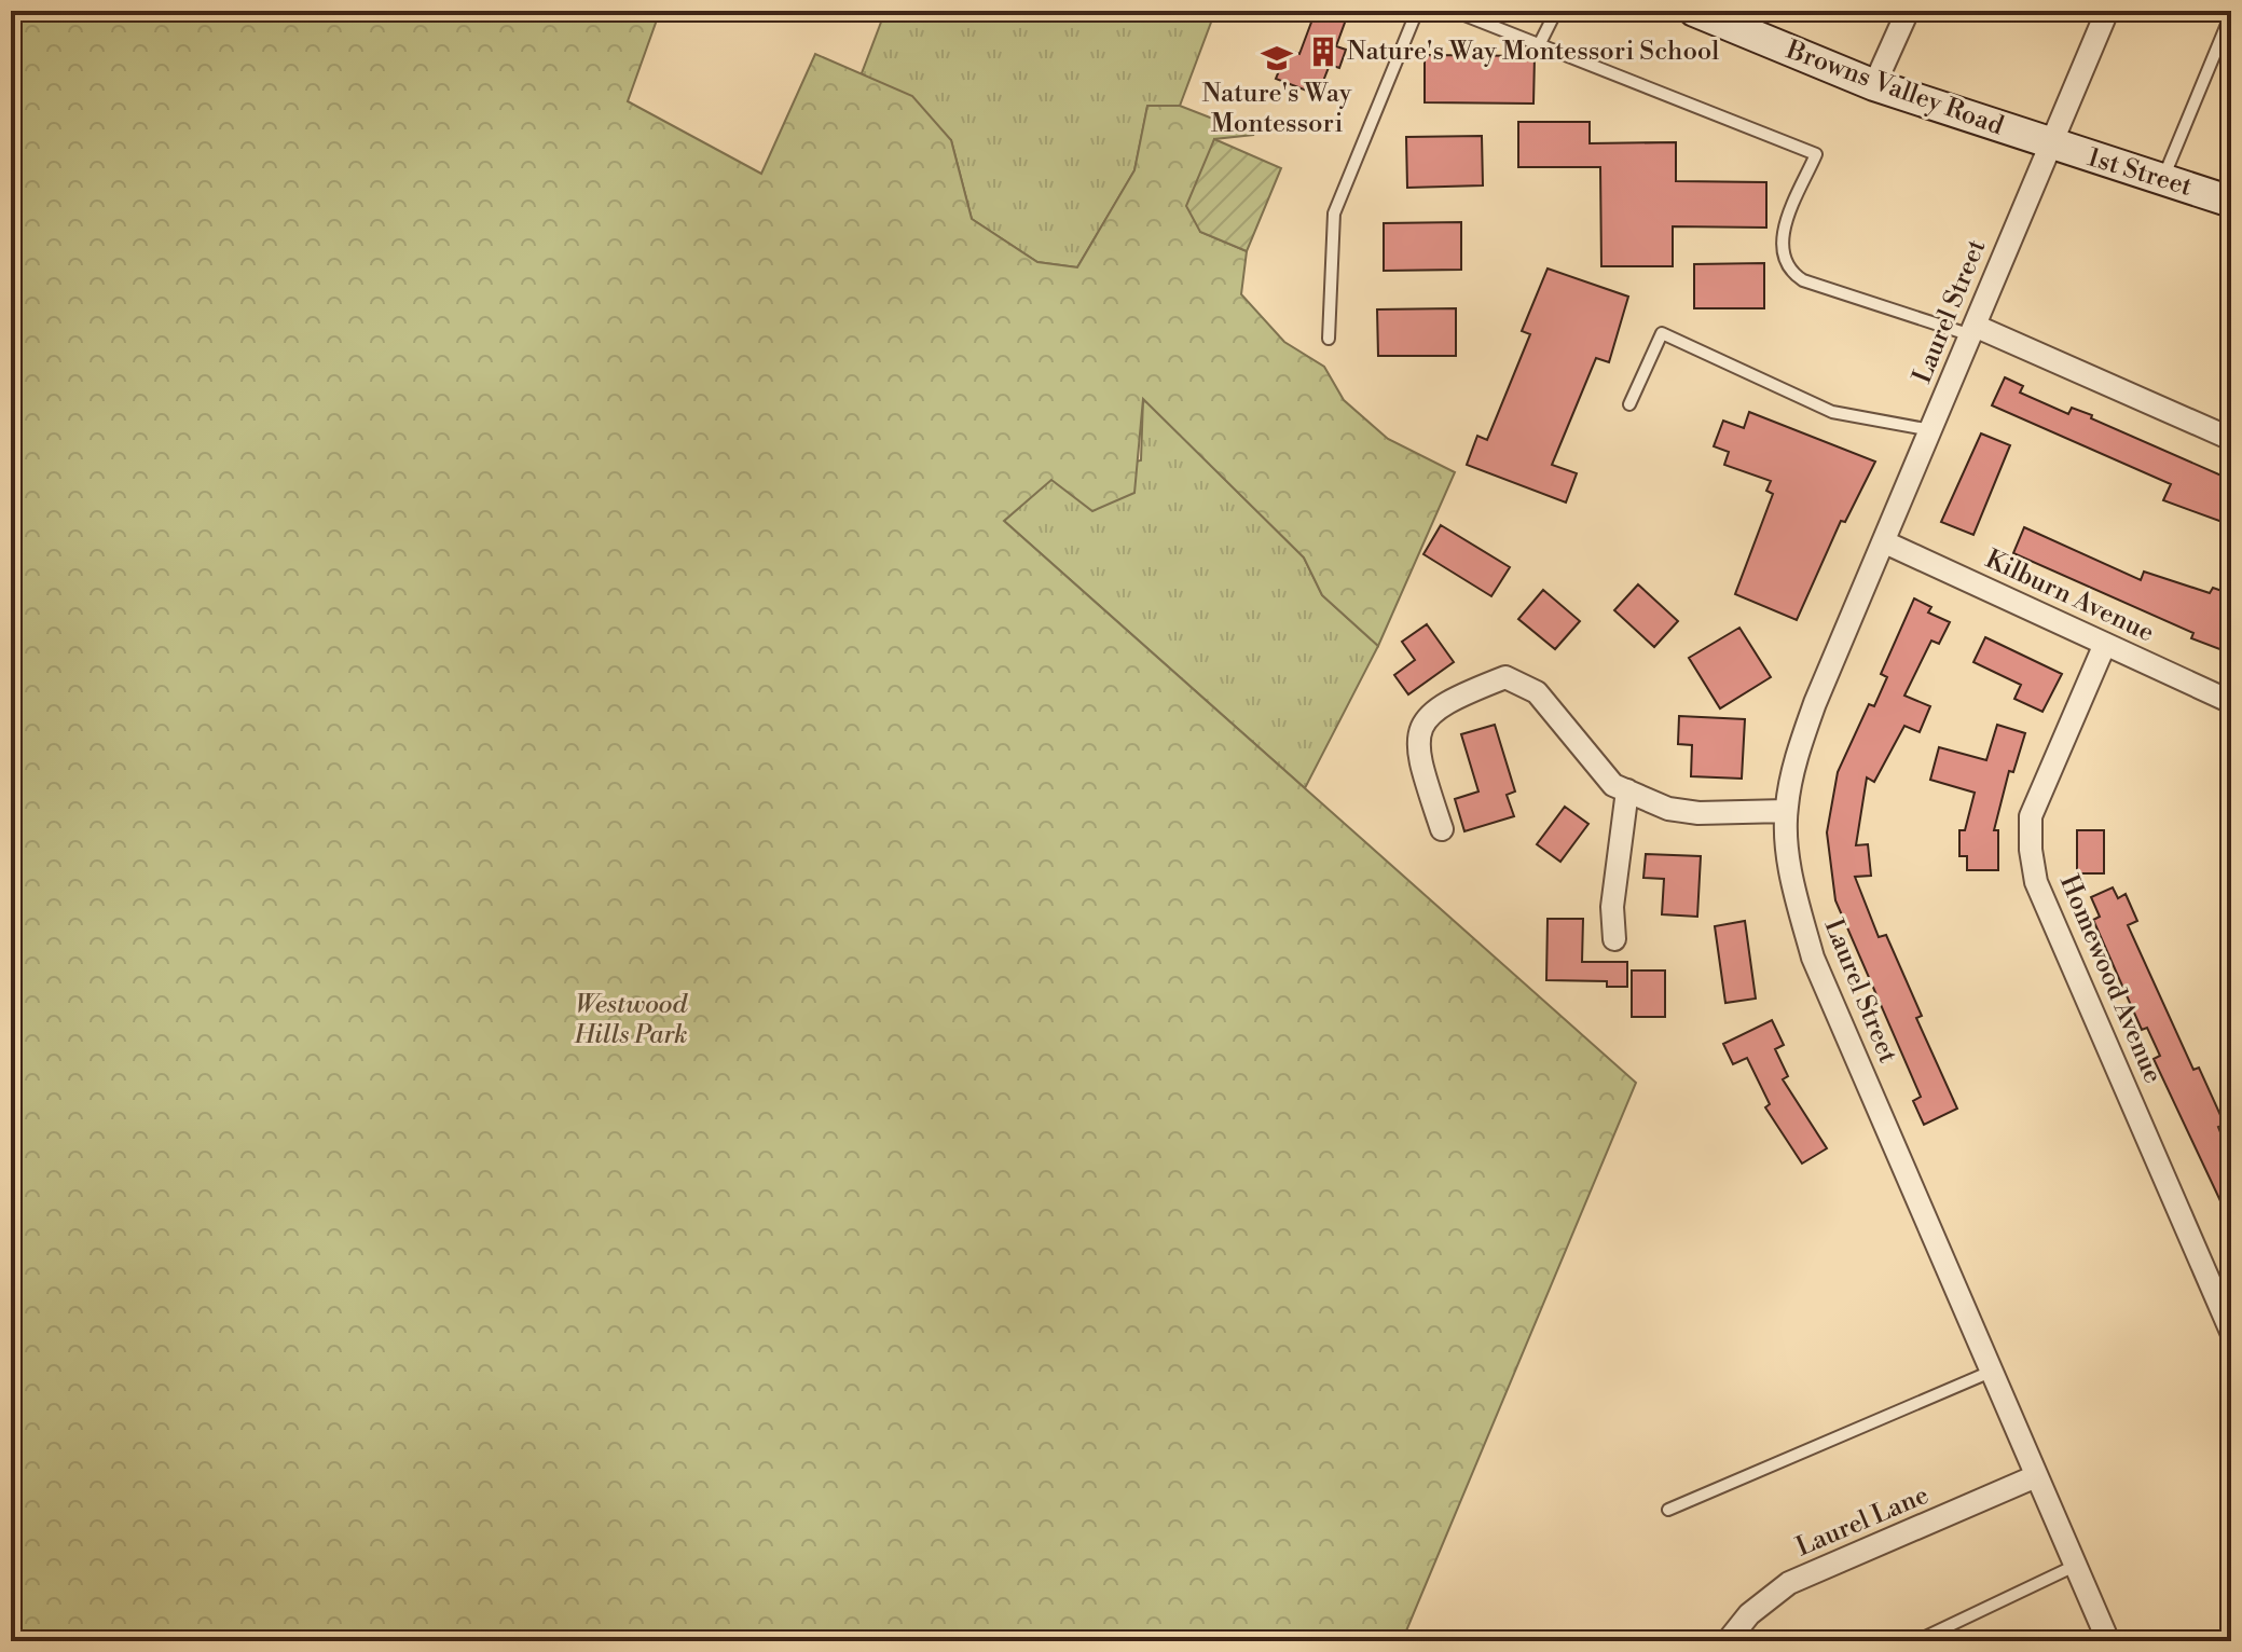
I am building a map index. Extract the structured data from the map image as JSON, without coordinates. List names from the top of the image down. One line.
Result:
{"streets":{"main road":["Browns Valley Road","1st Street"],"street":["Laurel Street","Kilburn Avenue","Homewood Avenue","Laurel Lane"]},"crossings":[["Browns Valley Road","1st Street"],["Browns Valley Road","Laurel Street"],["1st Street","Laurel Street"],["Laurel Street","Kilburn Avenue"],["Laurel Street","Laurel Lane"],["Kilburn Avenue","Homewood Avenue"]],"parks":["Westwood Hills Park"],"places":{"building":["Nature's Way Montessori School"],"school or university":["Nature's Way Montessori"]}}
